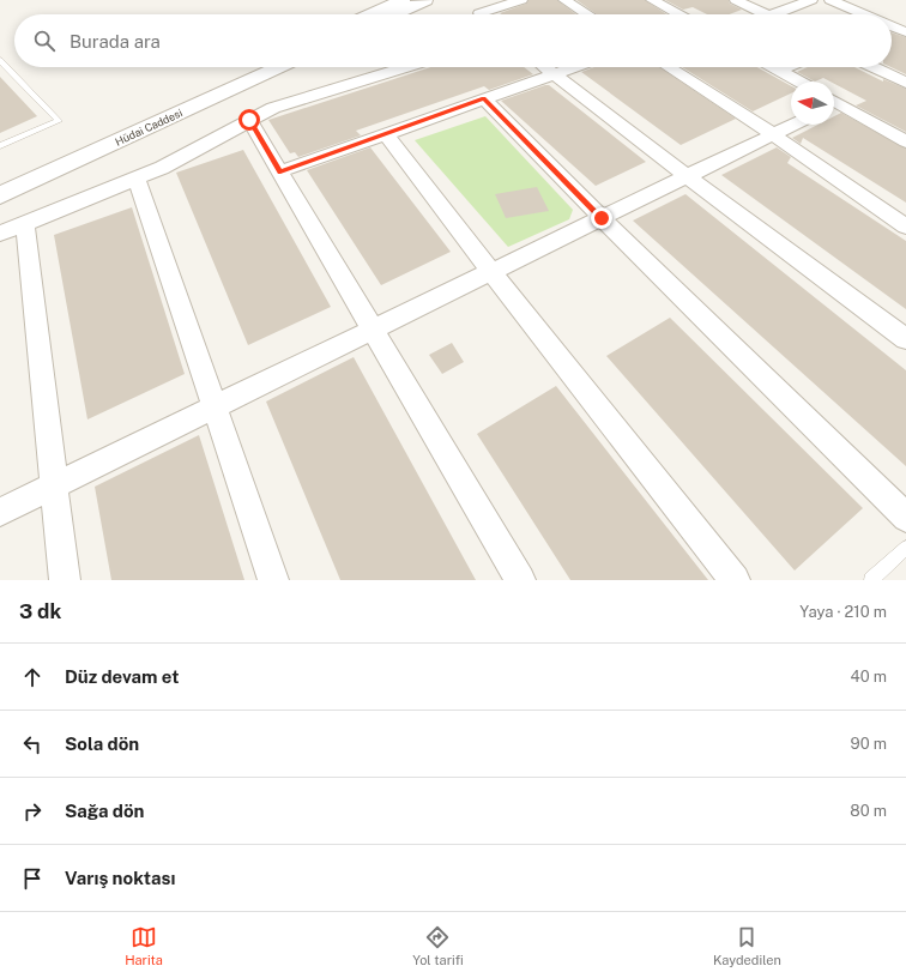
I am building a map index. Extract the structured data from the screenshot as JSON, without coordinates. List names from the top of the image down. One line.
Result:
{"streets":{"street":["Hüdai Caddesi"]},"north":"left","page":{"search":"Burada ara","heading":["3 dk","Yaya · 210 m"],"list":[["Düz devam et","40 m"],["Sola dön","90 m"],["Sağa dön","80 m"],"Varış noktası"],"nav":["Harita","Yol tarifi","Kaydedilen"]}}
